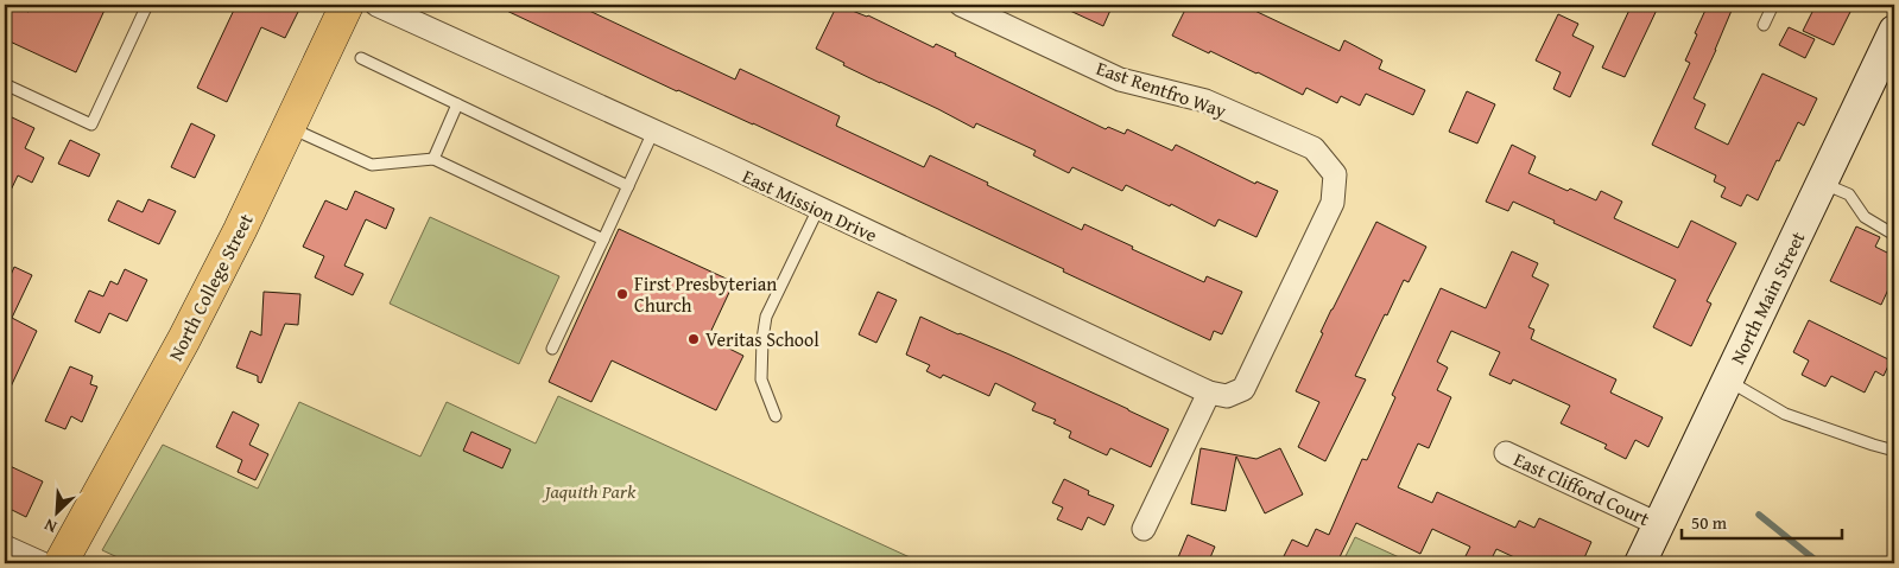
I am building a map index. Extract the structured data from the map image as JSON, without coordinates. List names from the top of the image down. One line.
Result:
{"streets":{"main road":["North College Street"],"street":["East Rentfro Way","East Mission Drive","North Main Street","East Clifford Court"]},"crossings":[["East Rentfro Way","East Mission Drive"],["North Main Street","East Clifford Court"]],"parks":["Jaquith Park"],"places":["First Presbyterian Church","Veritas School"],"scale_bar":"50 m","north":"bottom left"}
